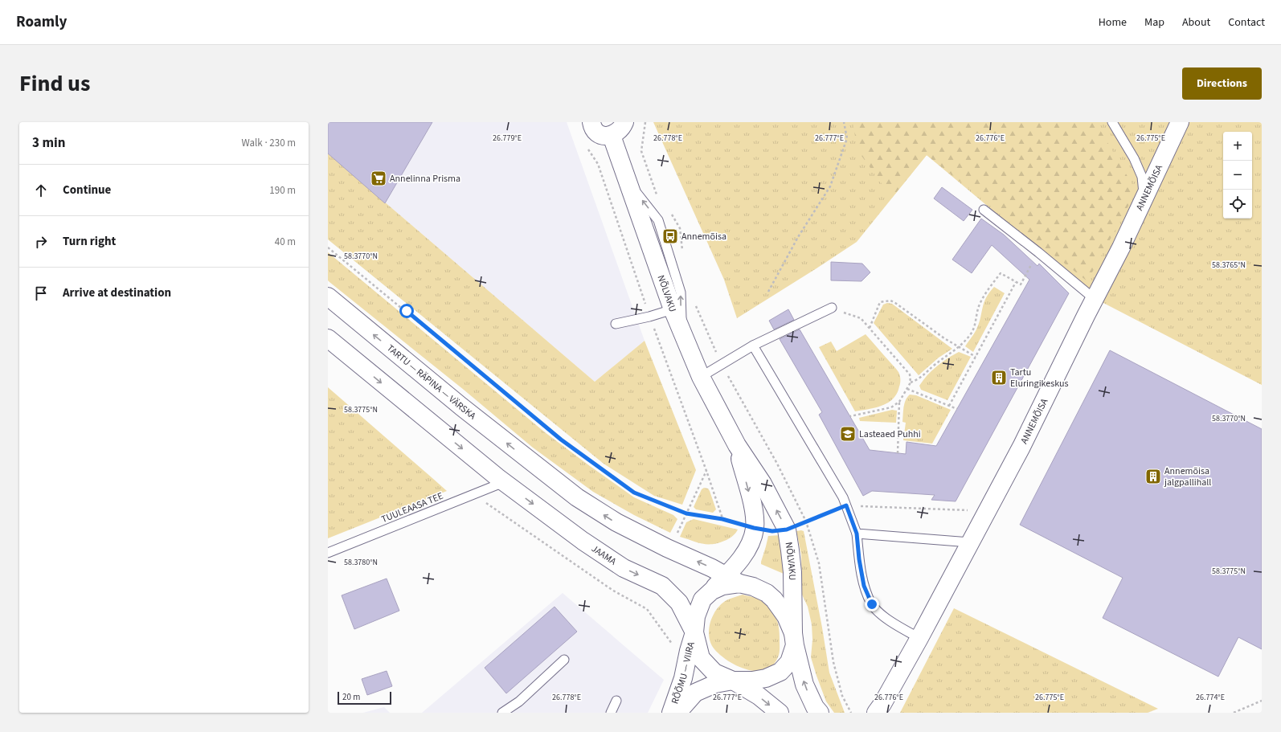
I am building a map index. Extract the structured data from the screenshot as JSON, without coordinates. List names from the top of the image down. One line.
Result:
{"streets":{"street":["ANNEMÕISA","NÕLVAKU","TARTU — RÄPINA — VÄRSKA","JAAMA","RÕÕMU — VIIRA"],"lane":["TUULEAASA TEE"]},"crossings":[["NÕLVAKU","TARTU — RÄPINA — VÄRSKA"],["NÕLVAKU","JAAMA"],["NÕLVAKU","RÕÕMU — VIIRA"],["TARTU — RÄPINA — VÄRSKA","JAAMA"],["TARTU — RÄPINA — VÄRSKA","RÕÕMU — VIIRA"],["TUULEAASA TEE","JAAMA"],["JAAMA","RÕÕMU — VIIRA"]],"one_way":["JAAMA"],"places":{"supermarket":["Annelinna Prisma"],"bus stop":["Annemõisa"],"building":["Tartu Eluringikeskus","Annemõisa jalgpallihall"],"school or university":["Lasteaed Puhhi"]},"scale_bar":"20 m","page":{"header":"Roamly","nav":["Home","Map","About","Contact"],"title":"Find us","buttons":"Directions","heading":["3 min","Walk · 230 m"],"map_buttons":["+","−"],"list":[["Continue","190 m"],["Turn right","40 m"],"Arrive at destination"],"scale":"20 m"},"coordinates":["26.779°E","26.778°E","26.777°E","26.776°E","26.775°E","58.3770°N","58.3765°N","58.3775°N","58.3780°N","26.774°E"]}
